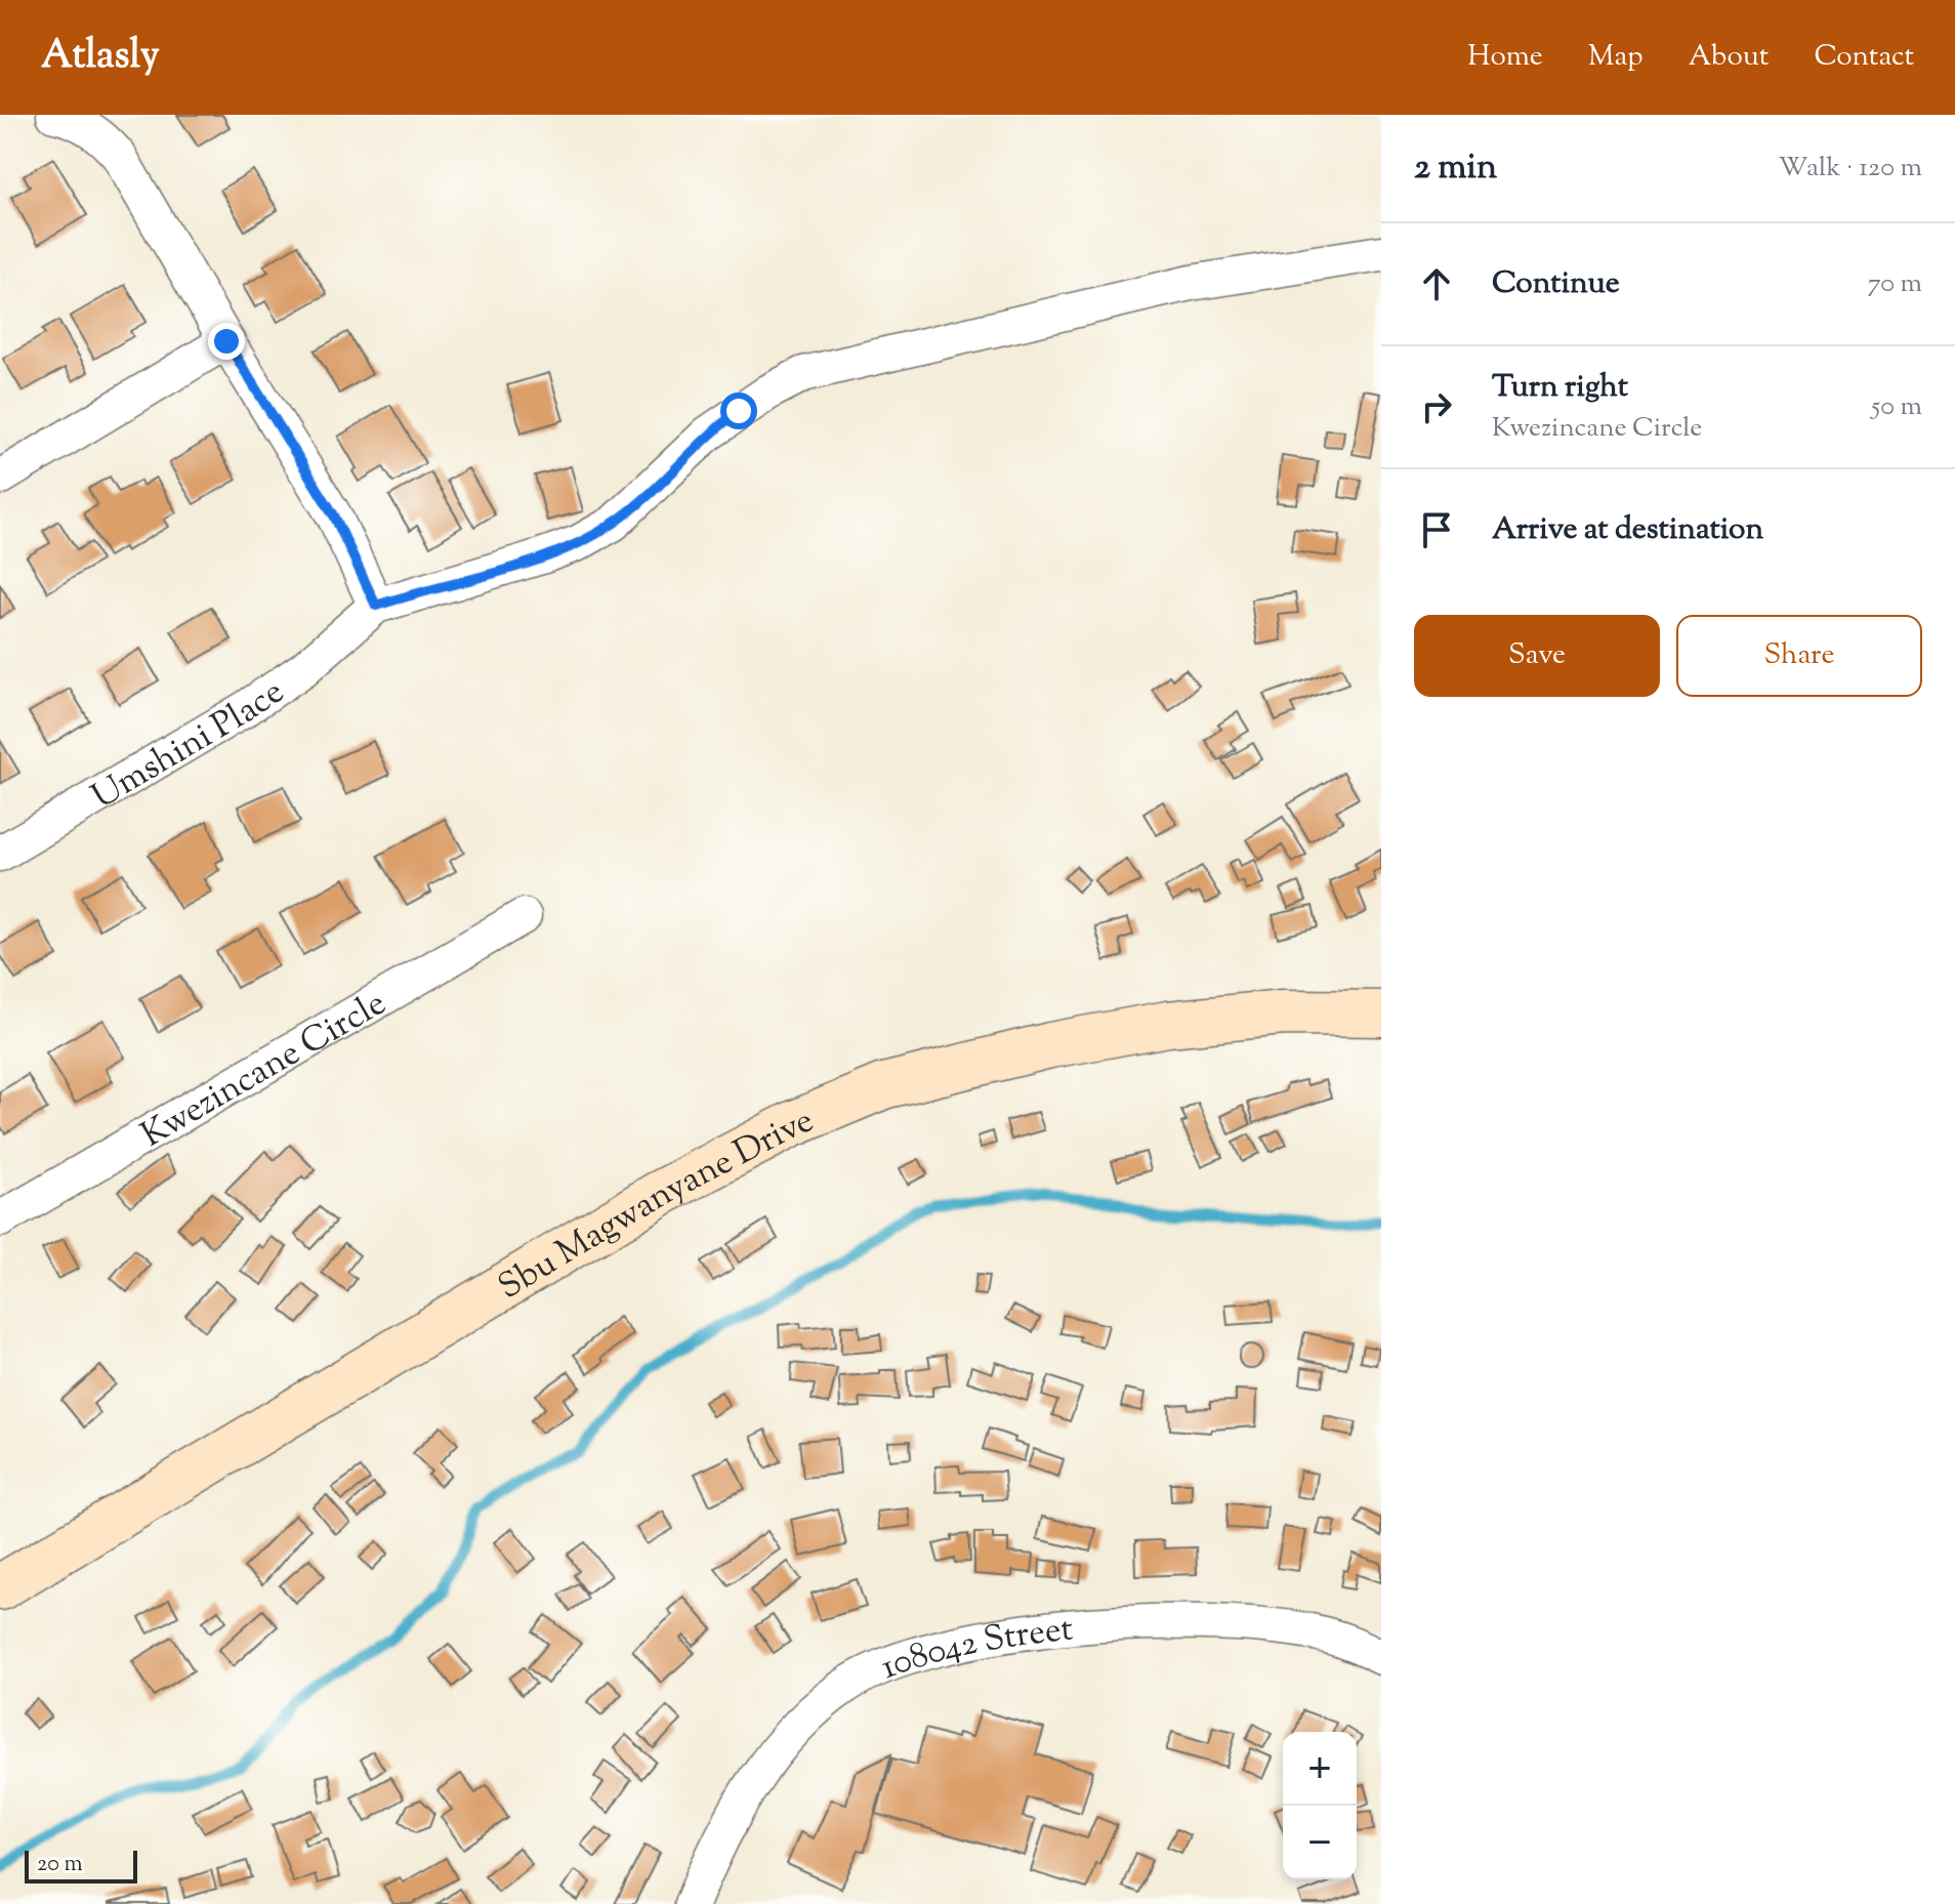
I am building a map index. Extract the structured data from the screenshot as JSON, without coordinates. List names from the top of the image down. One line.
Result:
{"streets":{"main road":["Sbu Magwanyane Drive"],"street":["Umshini Place","Kwezincane Circle","108042 Street"]},"scale_bar":"20 m","page":{"header":"Atlasly","nav":["Home","Map","About","Contact"],"heading":["2 min","Walk · 120 m"],"list":[["Continue","70 m"],["Turn right","Kwezincane Circle","50 m"],"Arrive at destination"],"buttons":["Save","Share"],"map_buttons":["+","−"],"scale":"20 m"}}
